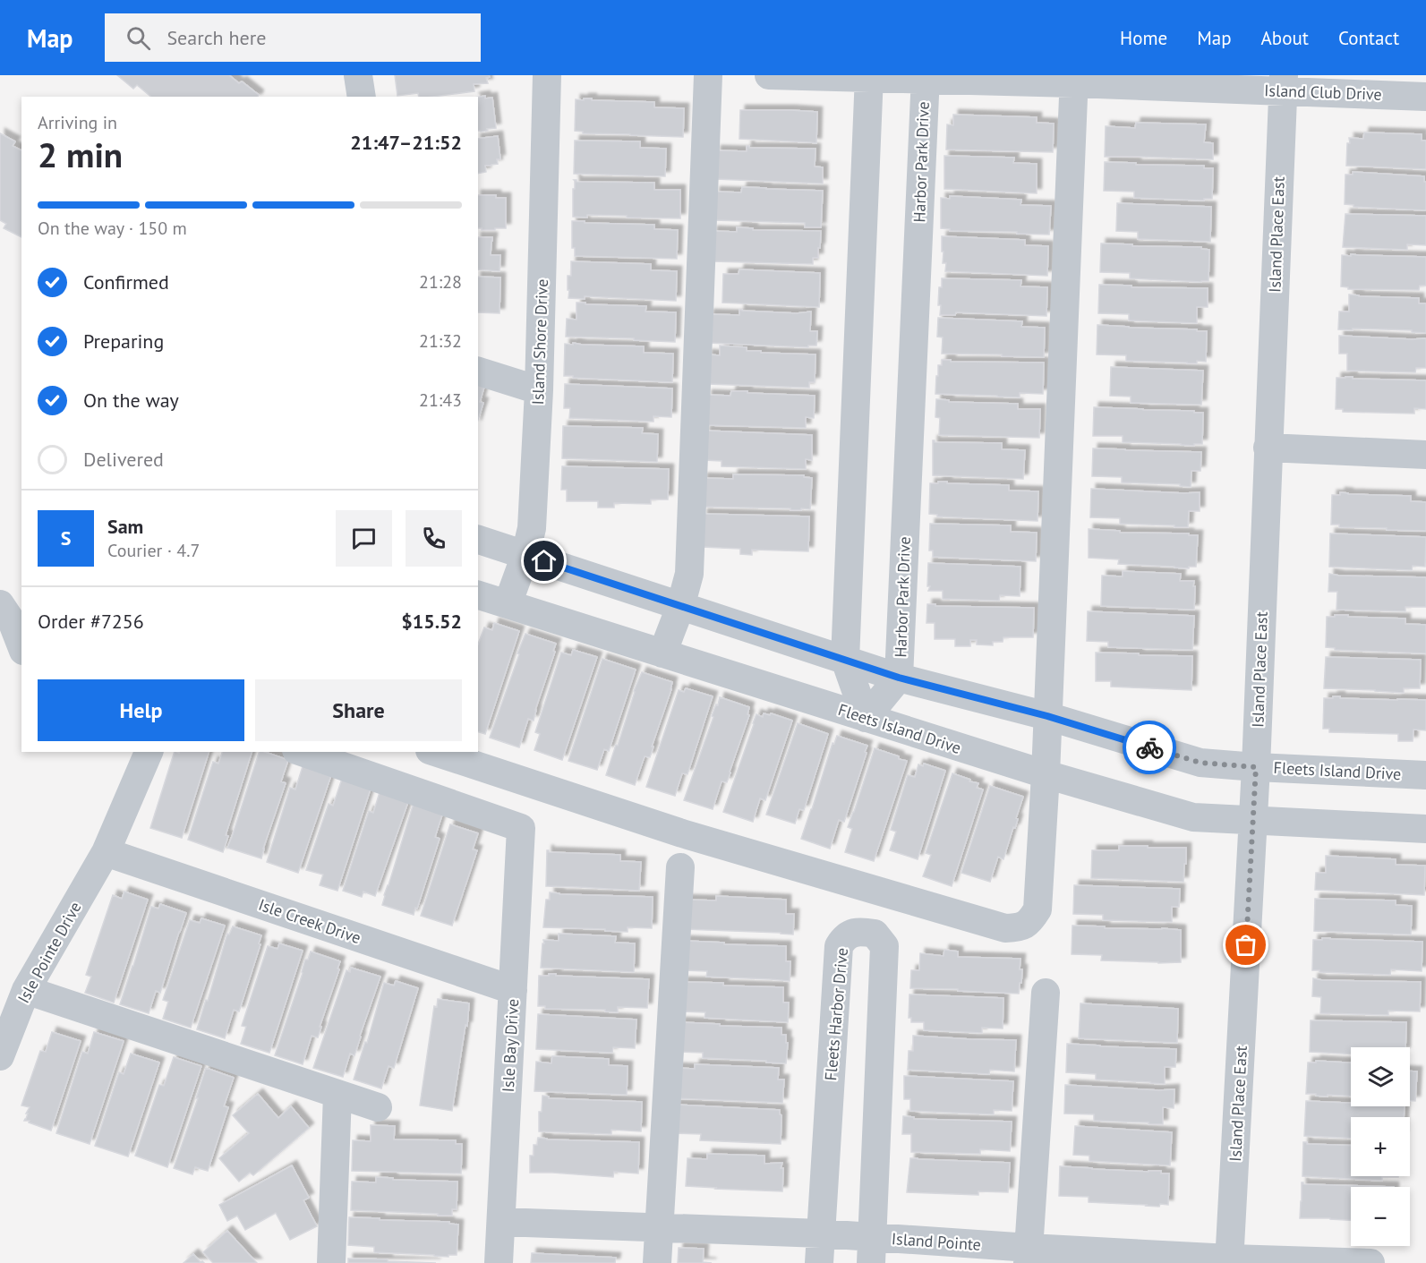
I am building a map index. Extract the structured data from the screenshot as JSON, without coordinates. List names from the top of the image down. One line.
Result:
{"streets":{"street":["Island Club Drive","Harbor Park Drive","Island Place East","Island Shore Drive","Fleets Island Drive","Isle Creek Drive","Isle Pointe Drive","Fleets Harbor Drive","Isle Bay Drive","Island Pointe"]},"crossings":[["Island Club Drive","Harbor Park Drive"],["Island Club Drive","Island Place East"],["Harbor Park Drive","Fleets Island Drive"],["Island Place East","Fleets Island Drive"],["Island Place East","Island Pointe"],["Island Shore Drive","Fleets Island Drive"],["Isle Creek Drive","Isle Pointe Drive"],["Isle Creek Drive","Isle Bay Drive"],["Fleets Harbor Drive","Island Pointe"],["Isle Bay Drive","Island Pointe"]],"page":{"header":"Map","search":"Search here","nav":["Home","Map","About","Contact"],"heading":["2 min","Arriving in","21:47–21:52"],"panel":["Sam","Courier · 4.7","Order #7256","$15.52"],"bar":"On the way · 150 m","list":[["Confirmed","21:28"],["Preparing","21:32"],["On the way","21:43"],"Delivered"],"round":"S","buttons":["Help","Share"],"map_buttons":["+","−"]}}
